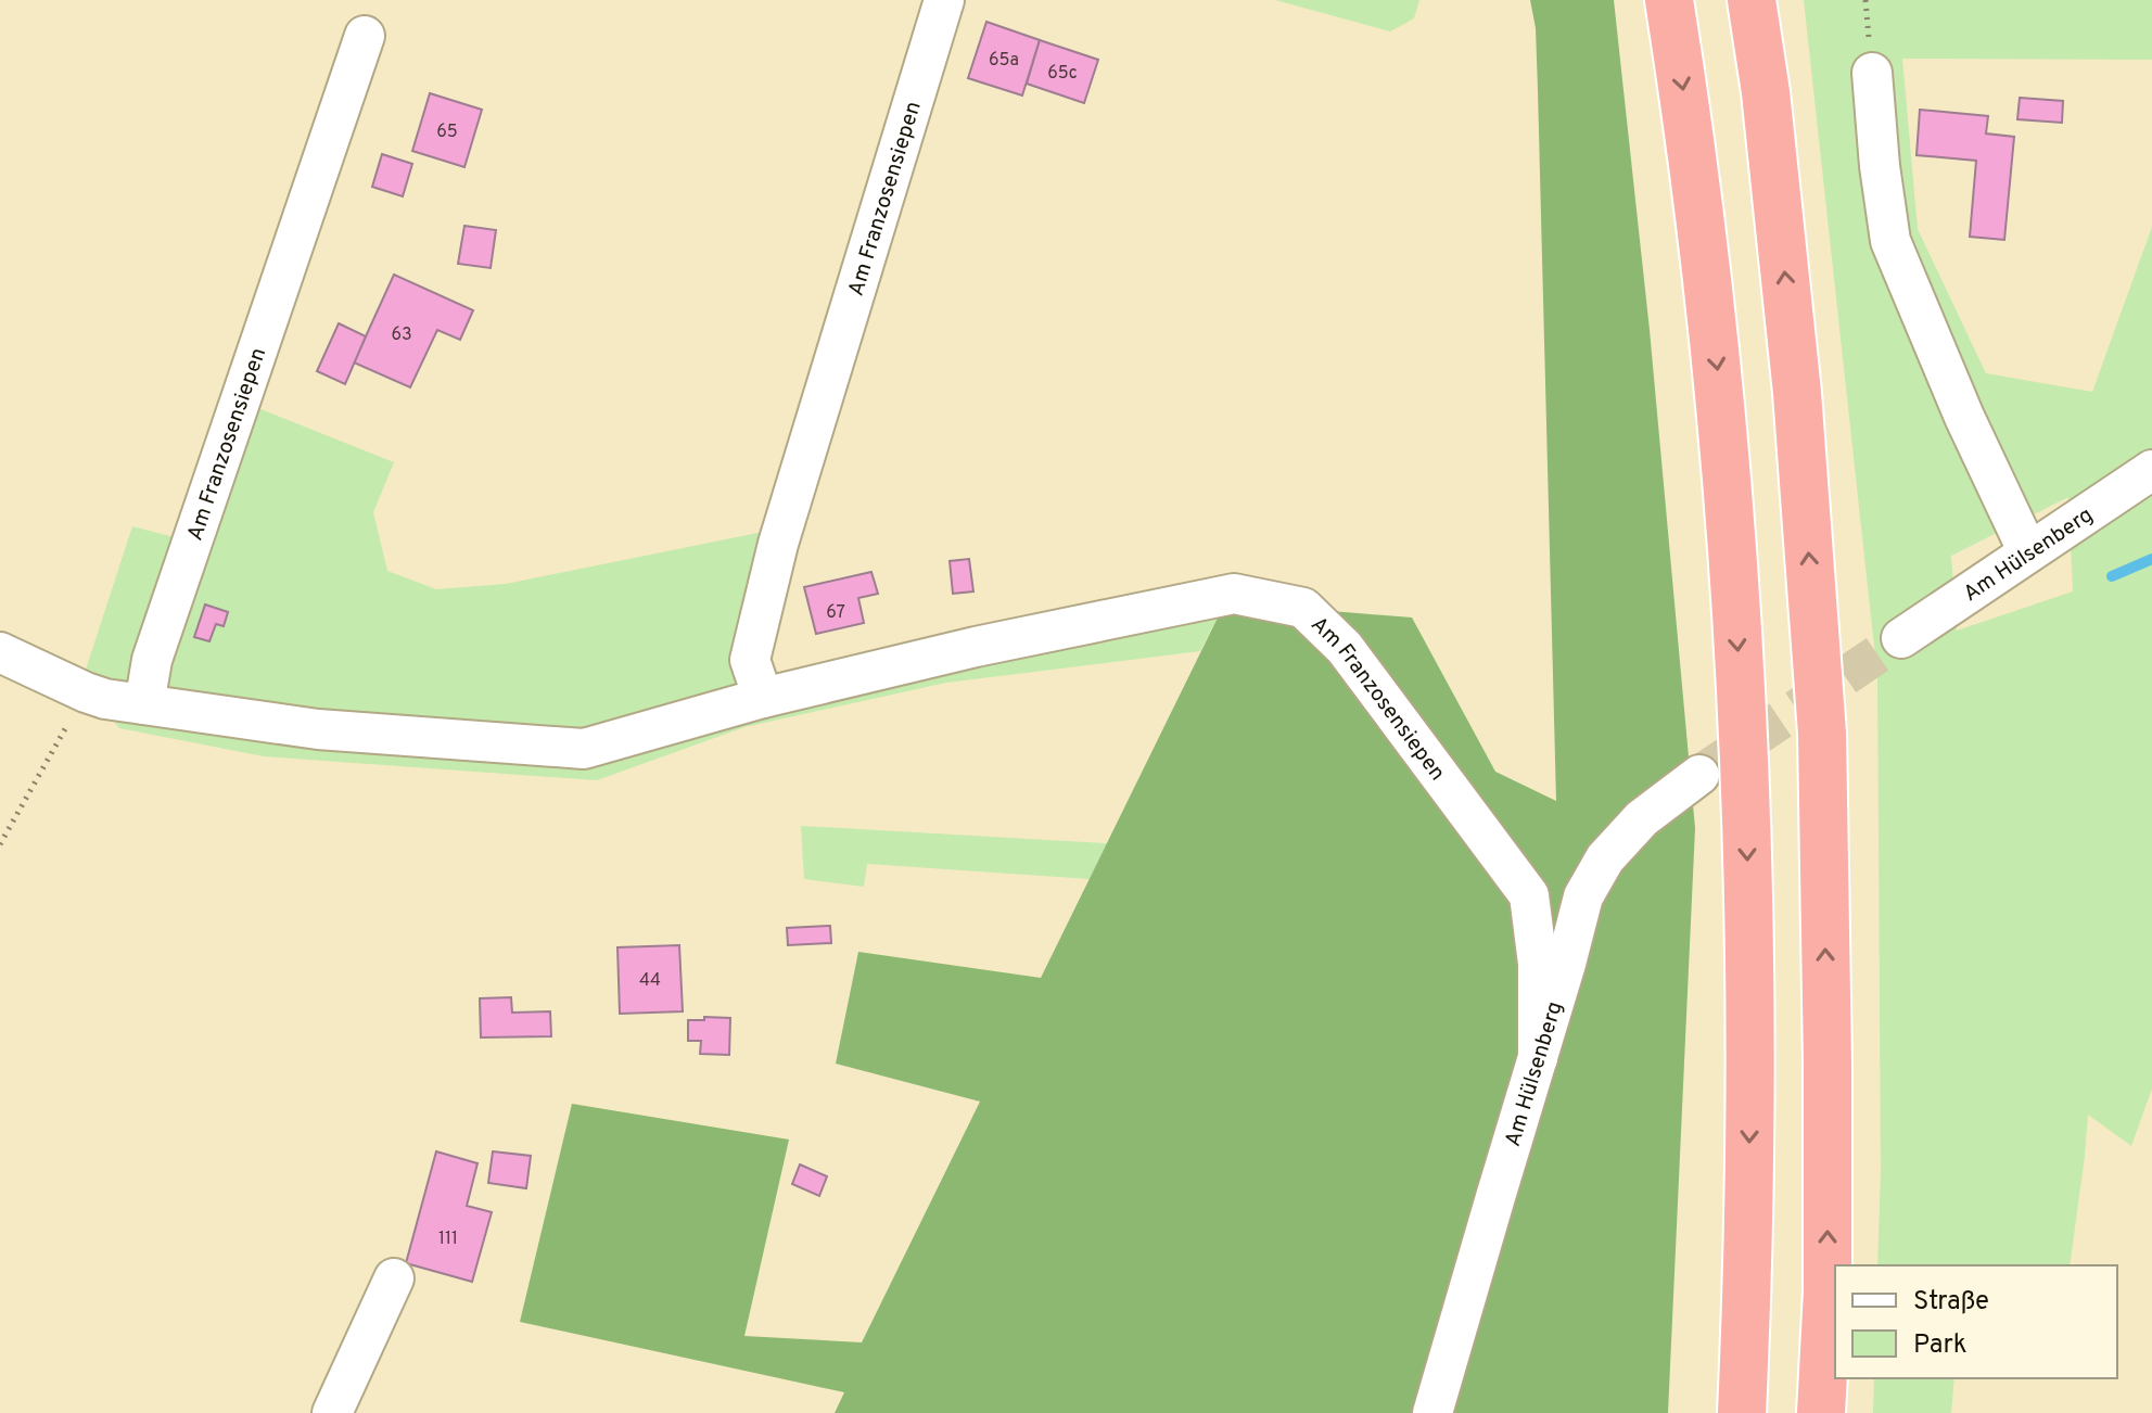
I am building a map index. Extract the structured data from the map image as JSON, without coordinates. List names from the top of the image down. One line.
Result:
{"streets":{"street":["Am Franzosensiepen","Am Hülsenberg"]},"crossings":[["Am Franzosensiepen","Am Hülsenberg"]],"house_numbers":["65a","65c","65","63","67","44","111"],"legend":["Straße","Park"]}
